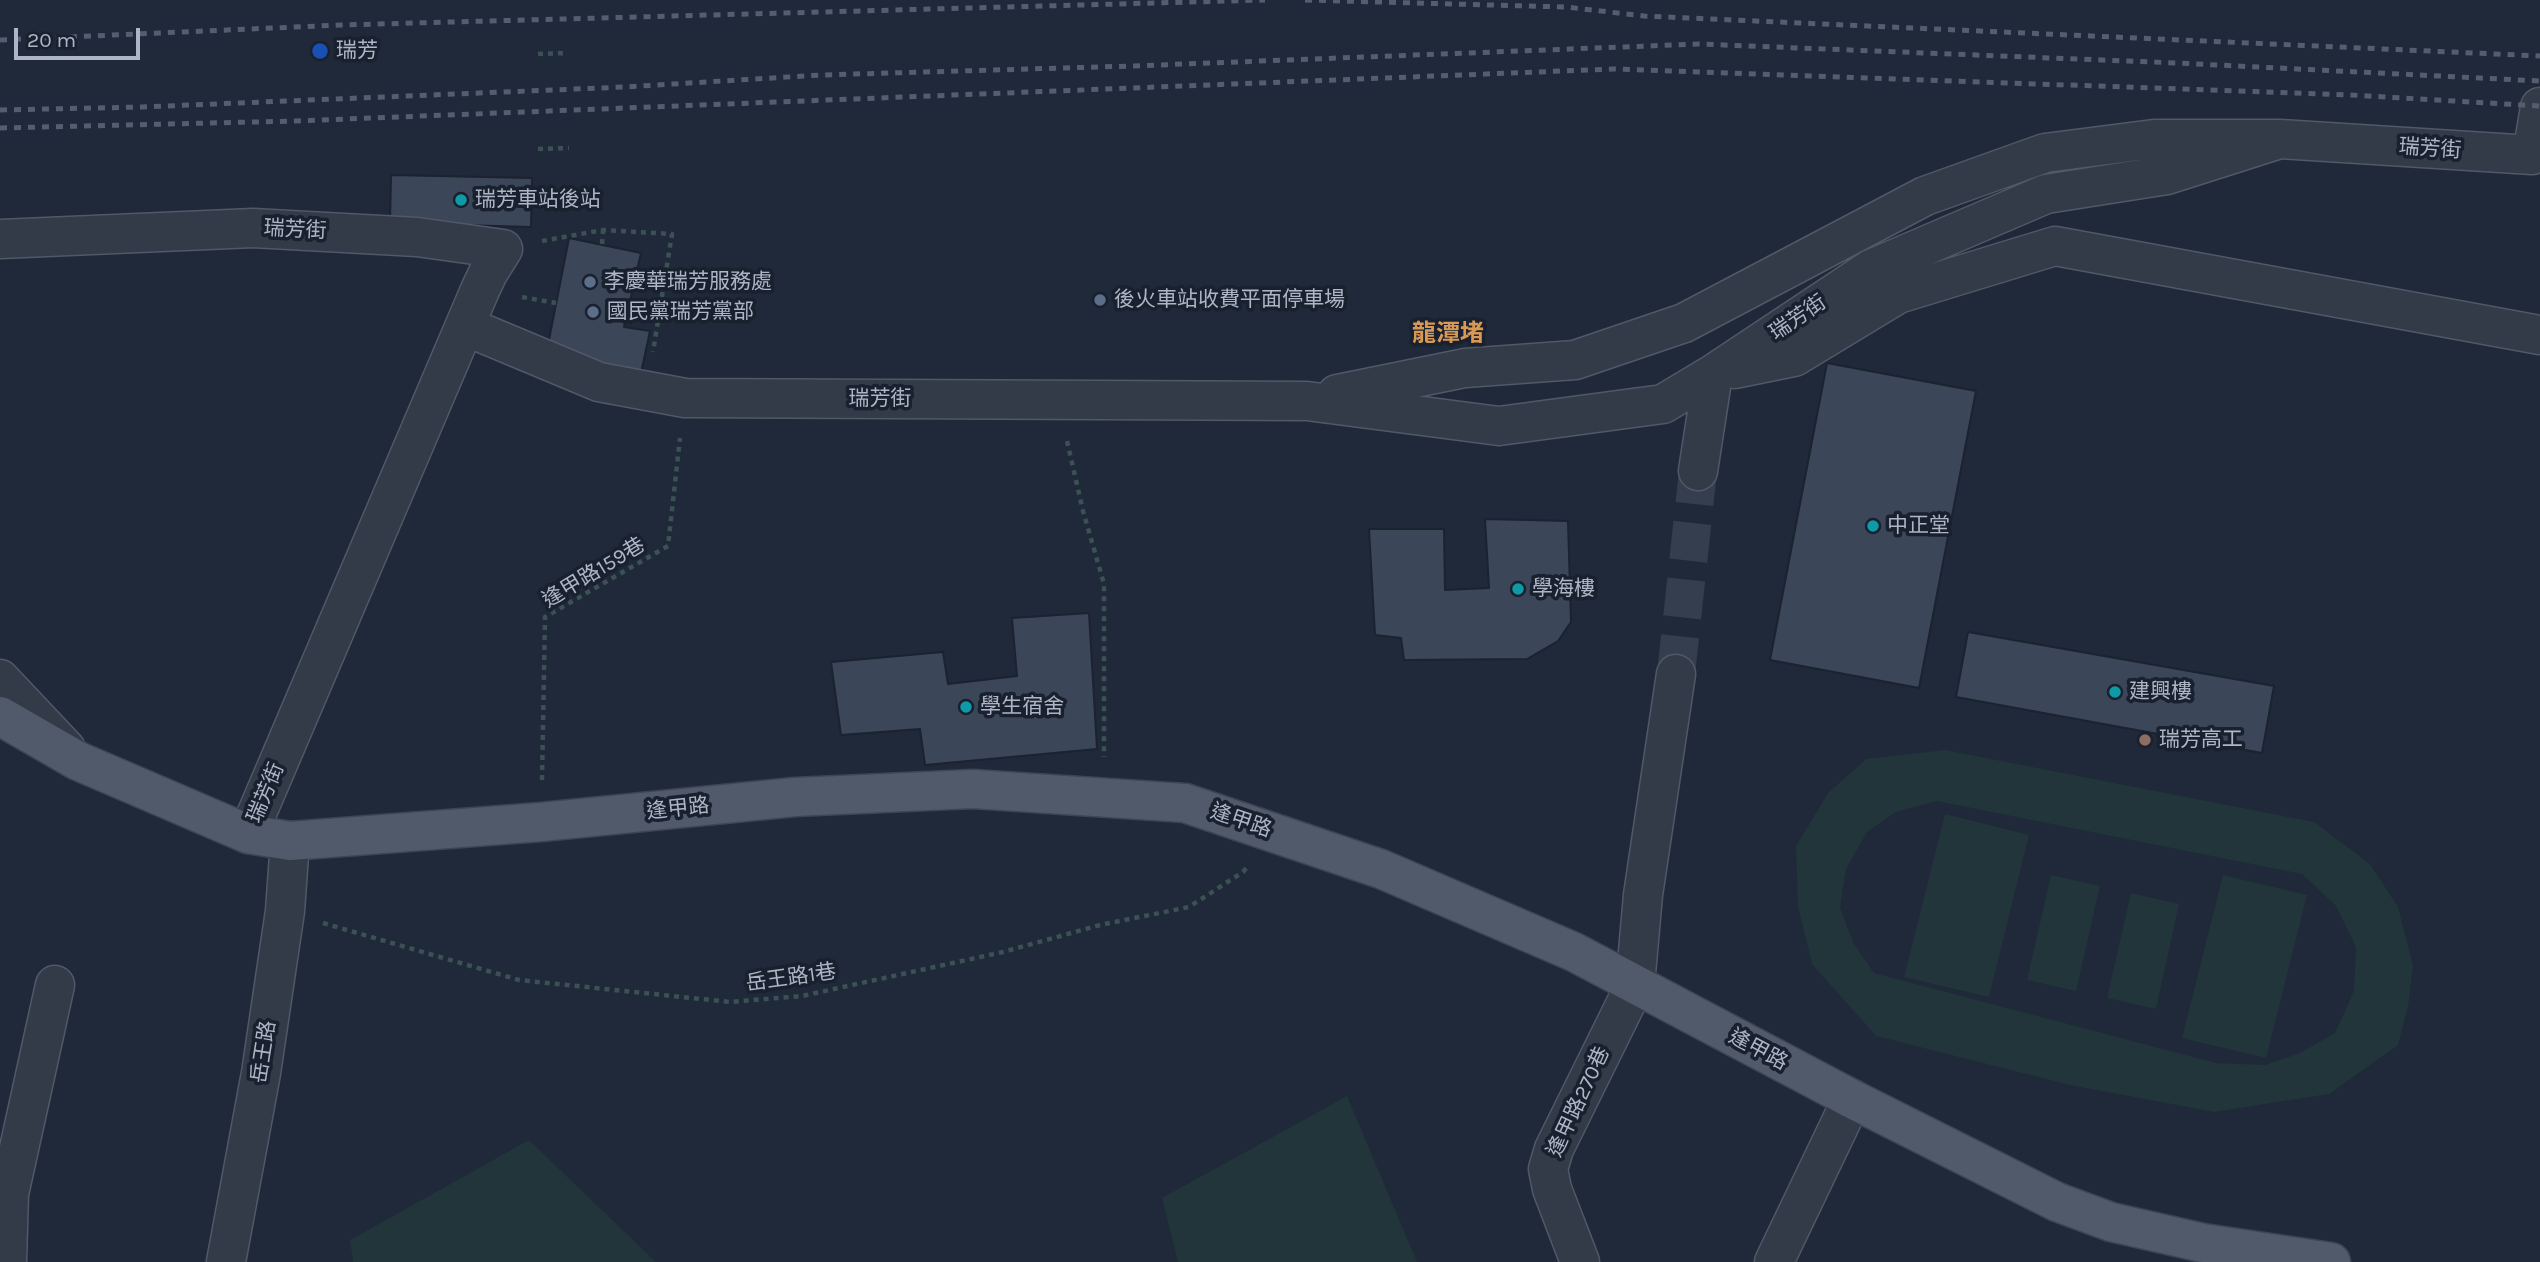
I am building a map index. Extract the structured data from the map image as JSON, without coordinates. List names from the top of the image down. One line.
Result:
{"streets":{"main road":["逢甲路"],"street":["瑞芳街","岳王路","逢甲路270巷"],"path":["逢甲路159巷","岳王路1巷"]},"crossings":[["瑞芳街","逢甲路159巷"],["瑞芳街","逢甲路"],["逢甲路159巷","逢甲路"],["逢甲路","岳王路1巷"],["逢甲路","岳王路"],["逢甲路","逢甲路270巷"],["岳王路1巷","岳王路"]],"districts":["龍潭堵"],"places":["瑞芳","瑞芳車站後站","李慶華瑞芳服務處","後火車站收費平面停車場","國民黨瑞芳黨部","中正堂","學海樓","建興樓","學生宿舍","瑞芳高工"],"scale_bar":"20 m"}
